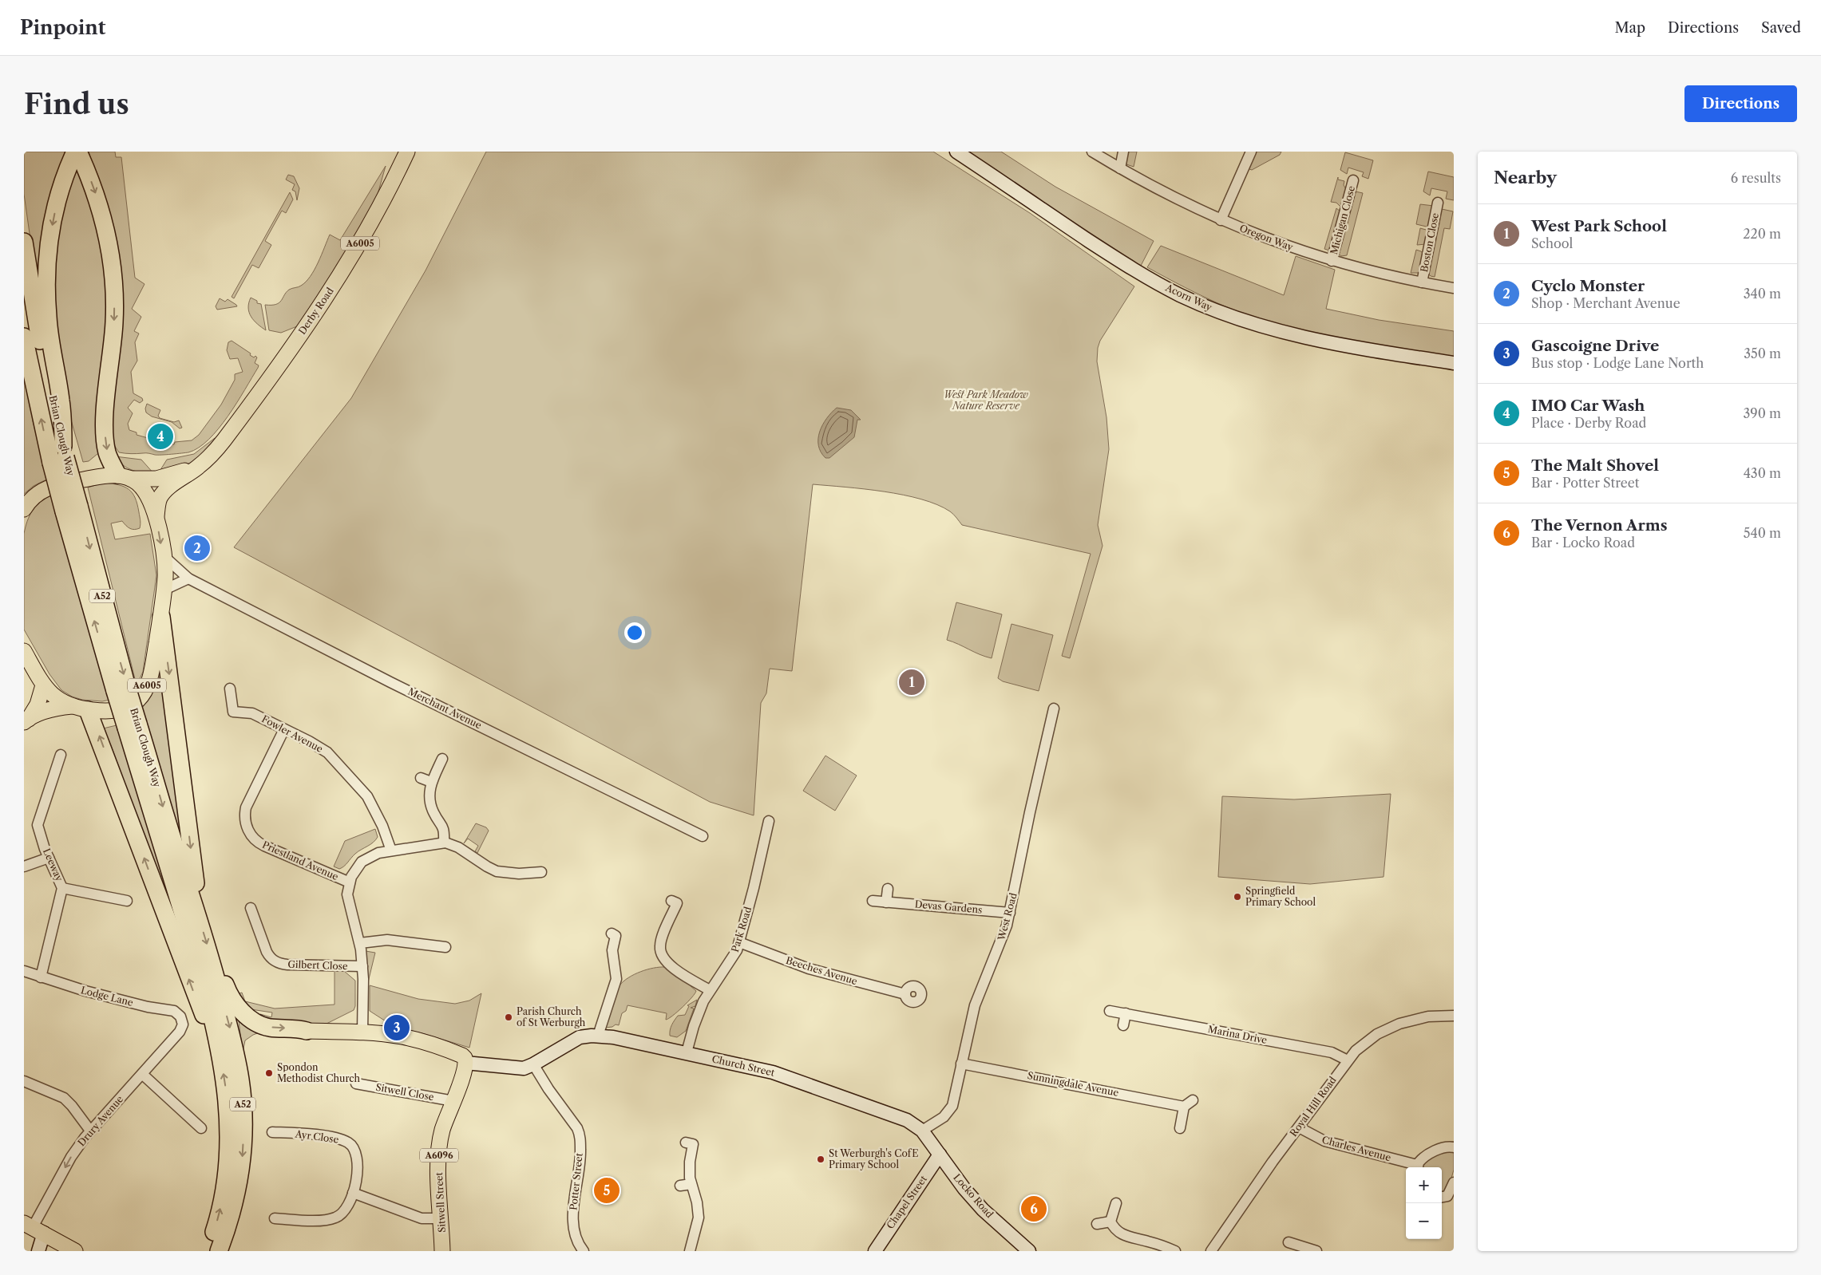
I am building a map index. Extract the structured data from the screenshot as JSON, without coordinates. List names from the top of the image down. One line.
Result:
{"streets":{"highway":["Brian Clough Way","A52"],"main road":["A6005","Derby Road","A6096","Sitwell Street"],"street":["Michigan Close","Oregon Way","Boston Close","Acorn Way","Merchant Avenue","Fowler Avenue","Priestland Avenue","Leeway","Devas Gardens","West Road","Park Road","Gilbert Close","Beeches Avenue","Lodge Lane","Marina Drive","Church Street","Sunningdale Avenue","Sitwell Close","Royal Hill Road","Drury Avenue","Ayr Close","Charles Avenue","Potter Street","Locko Road","Chapel Street"]},"crossings":[["Michigan Close","Oregon Way"],["Oregon Way","Boston Close"],["A6005","Derby Road"],["A6005","Merchant Avenue"],["Fowler Avenue","Priestland Avenue"],["Leeway","Lodge Lane"],["Devas Gardens","West Road"],["West Road","Church Street"],["West Road","Sunningdale Avenue"],["Park Road","Beeches Avenue"],["Park Road","Church Street"],["Lodge Lane","Drury Avenue"],["Marina Drive","Royal Hill Road"],["Church Street","Potter Street"],["Church Street","Locko Road"],["Church Street","Chapel Street"],["Sitwell Close","Sitwell Street"],["Royal Hill Road","Charles Avenue"],["Locko Road","Chapel Street"]],"one_way":["Drury Avenue"],"parks":["West Park Meadow Nature Reserve"],"places":["Springfield Primary School","Parish Church of St Werburgh","Spondon Methodist Church","St Werburgh's CofE Primary School"],"page":{"header":"Pinpoint","nav":["Map","Directions","Saved"],"buttons":"Directions","title":"Find us","heading":["Nearby","6 results"],"list":[{"mark":"1","name":"West Park School","note":"School","value":"220 m"},{"mark":"2","name":"Cyclo Monster","note":"Shop · Merchant Avenue","value":"340 m"},{"mark":"3","name":"Gascoigne Drive","note":"Bus stop · Lodge Lane North","value":"350 m"},{"mark":"4","name":"IMO Car Wash","note":"Place · Derby Road","value":"390 m"},{"mark":"5","name":"The Malt Shovel","note":"Bar · Potter Street","value":"430 m"},{"mark":"6","name":"The Vernon Arms","note":"Bar · Locko Road","value":"540 m"}],"pins":["4","2","1","3","5","6"],"map_buttons":["+","−"]}}
